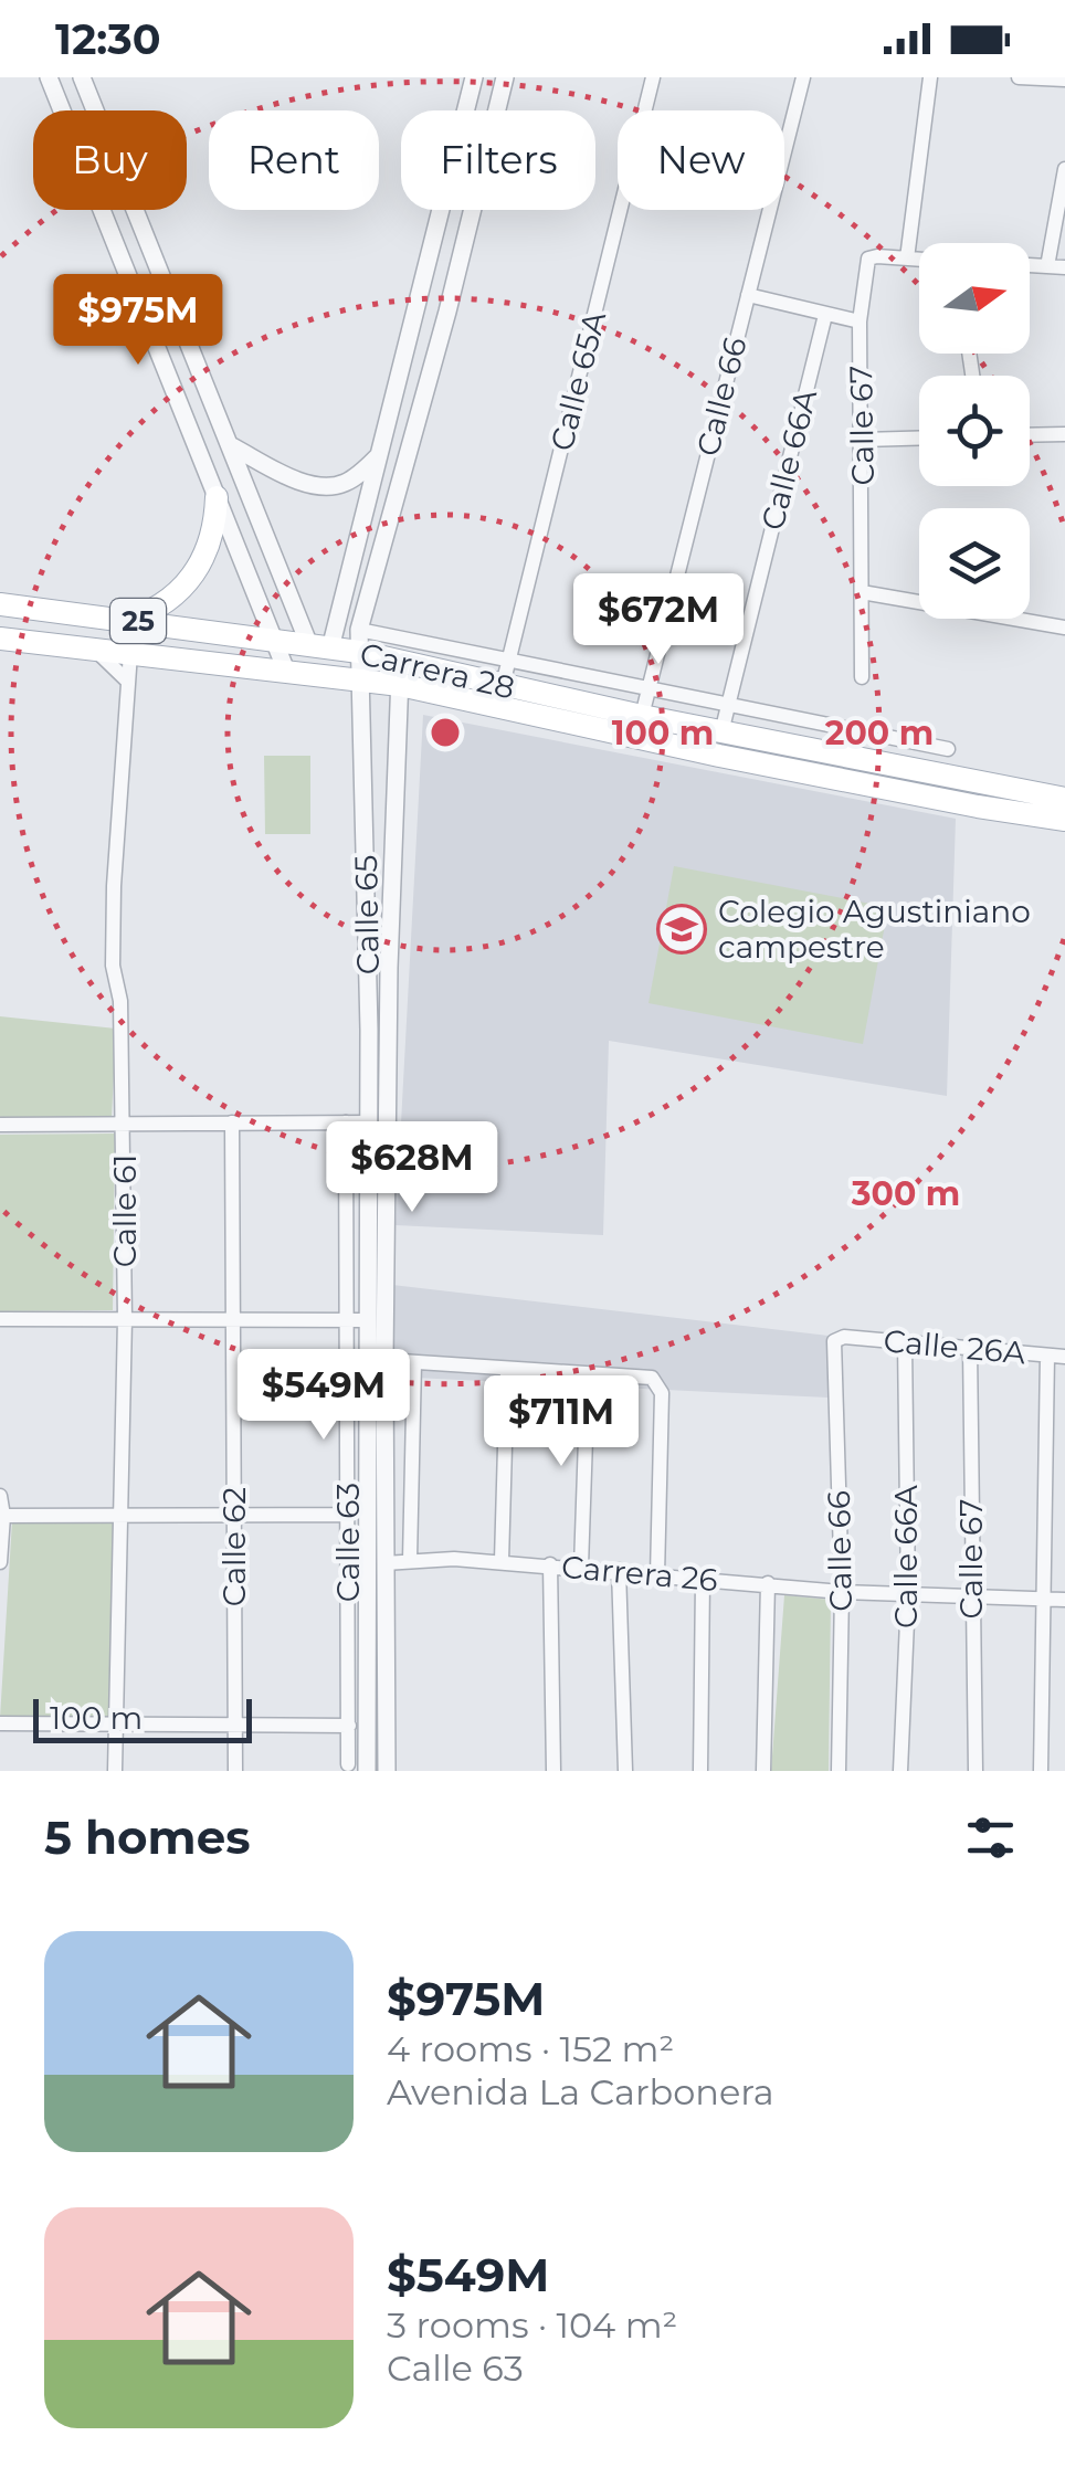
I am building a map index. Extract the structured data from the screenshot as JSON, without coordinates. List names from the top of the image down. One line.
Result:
{"streets":{"main road":["25","Carrera 28"],"street":["Calle 65A","Calle 66","Calle 67","Calle 66A","Calle 65","Calle 61","Calle 26A","Calle 63","Calle 62","Carrera 26"]},"crossings":[["Calle 65A","Carrera 28"],["Calle 66","Carrera 28"],["Calle 66","Calle 26A"],["Calle 66","Carrera 26"],["Calle 67","Calle 26A"],["Calle 67","Carrera 26"],["Calle 66A","Carrera 28"],["Calle 66A","Calle 26A"],["Calle 66A","Carrera 26"],["Carrera 28","Calle 65"],["Carrera 28","Calle 61"],["Calle 65","Carrera 26"]],"places":{"school or university":["Colegio Agustiniano campestre"]},"scale_bar":"100 m","north":"right","page":{"status":"12:30","chip":["Buy","Rent","Filters","New"],"price":["$975M","$672M","$628M","$549M","$711M"],"scale":"100 m","heading":"5 homes","list":[{"name":"$975M","note":"4 rooms · 152 m² · Avenida La Carbonera"},{"name":"$549M","note":"3 rooms · 104 m² · Calle 63"}]},"rings":["100 m","200 m","300 m"]}
